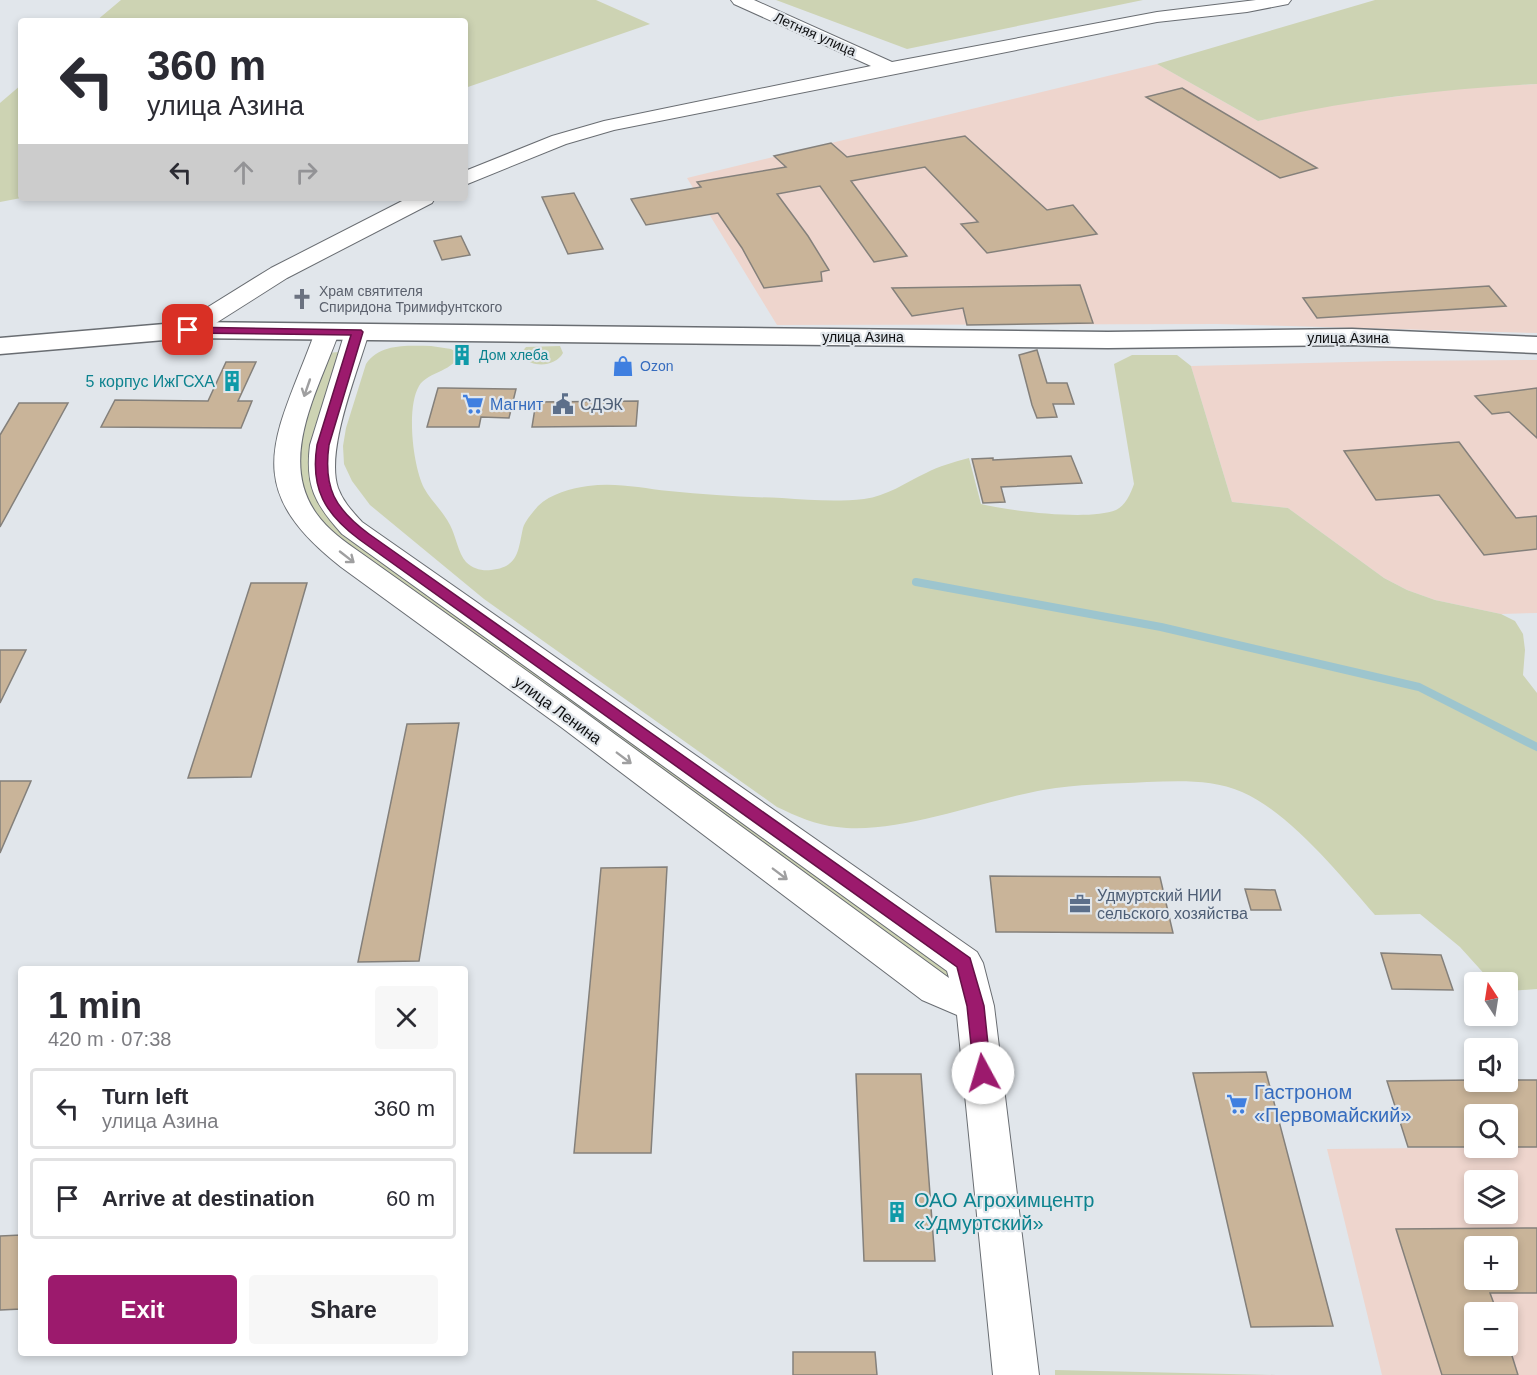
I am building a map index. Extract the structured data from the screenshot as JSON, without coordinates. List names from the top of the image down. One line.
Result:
{"streets":{"street":["Летняя улица","улица Азина","улица Ленина"]},"crossings":[["улица Азина","улица Ленина"]],"places":{"church":["Храм святителя Спиридона Тримифунтского"],"building":["Дом хлеба","5 корпус ИжГСХА","ОАО Агрохимцентр «Удмуртский»"],"shop":["Ozon"],"supermarket":["Магнит","Гастроном «Первомайский»"],"public building":["СДЭК"],"office":["Удмуртский НИИ сельского хозяйства"]},"north":"top","page":{"turn":["360 m","улица Азина"],"heading":["1 min","420 m · 07:38"],"map_buttons":["+","−"],"list":[{"name":"Turn left","note":"улица Азина","value":"360 m"},{"name":"Arrive at destination","value":"60 m"}],"buttons":["Exit","Share"]}}
